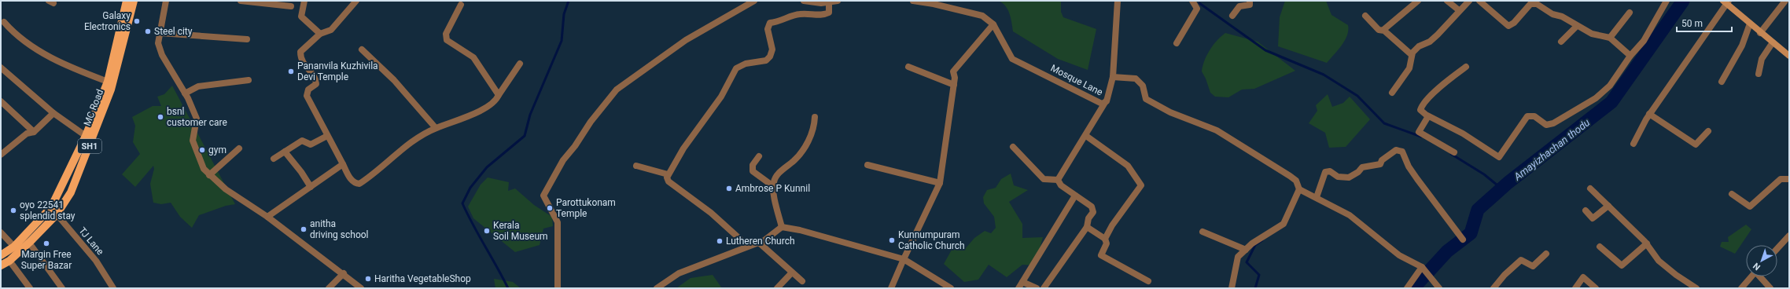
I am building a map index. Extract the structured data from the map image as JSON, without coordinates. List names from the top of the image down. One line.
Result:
{"streets":{"main road":["MC Road","SH1"],"street":["Mosque Lane","TJ Lane"]},"crossings":[["MC Road","TJ Lane"]],"water":["Amayizhachan thodu"],"places":["Galaxy Electronics","Steel city","Pananvila Kuzhivila Devi Temple","bsnl customer care","gym","Ambrose P Kunnil","Parottukonam Temple","oyo 22541 splendid stay","anitha driving school","Kerala Soil Museum","Kunnumpuram Catholic Church","Lutheren Church","Margin Free Super Bazar","Haritha VegetableShop"],"scale_bar":"50 m","north":"bottom left"}
